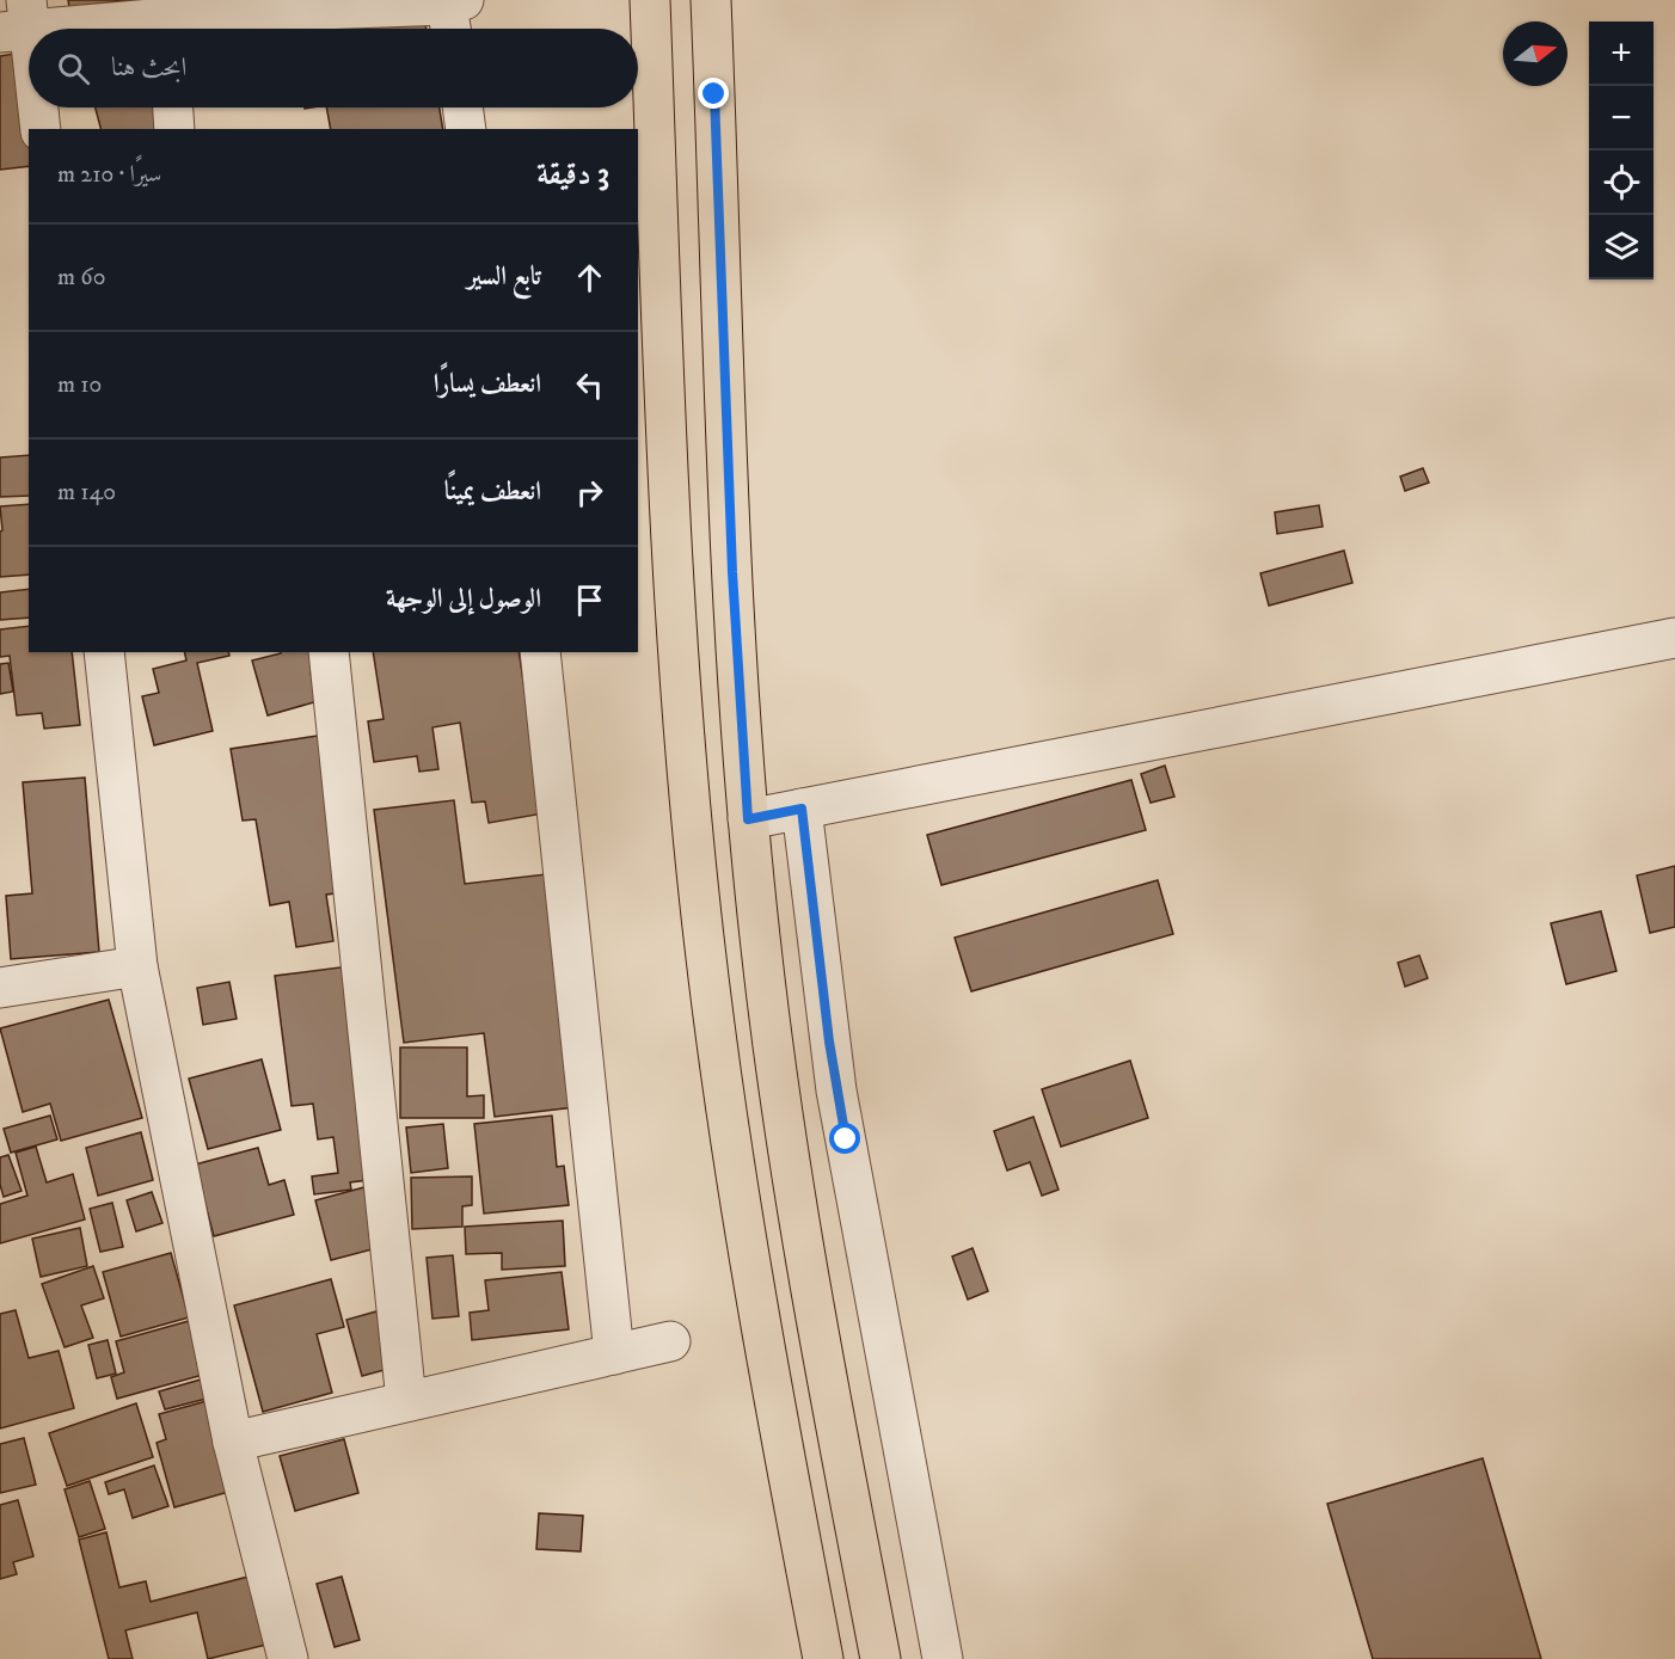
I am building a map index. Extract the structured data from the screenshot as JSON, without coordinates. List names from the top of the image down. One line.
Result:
{"north":"right","page":{"map_buttons":["+","−"],"search":"ابحث هنا","heading":["3 دقيقة","سيرًا · 210 m"],"list":[["تابع السير","60 m"],["انعطف يسارًا","10 m"],["انعطف يمينًا","140 m"],"الوصول إلى الوجهة"]}}
